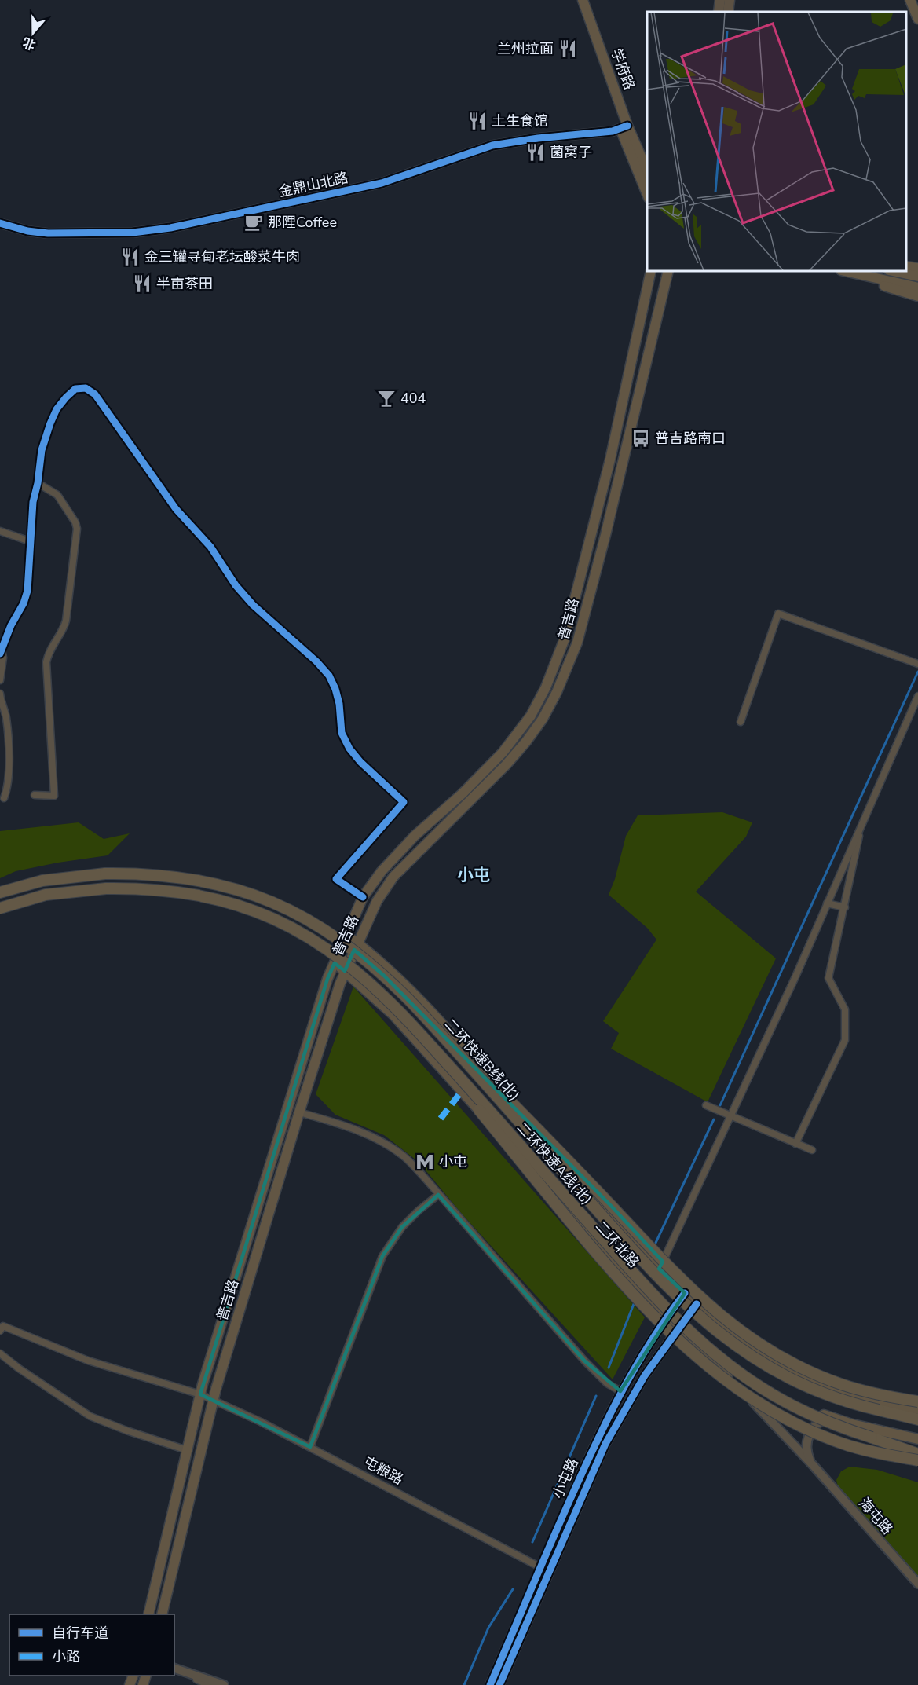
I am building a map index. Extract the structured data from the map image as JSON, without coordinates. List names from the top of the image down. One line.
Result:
{"streets":{"highway":["二环快速B线(北)","二环快速A线(北)"],"main road":["学府路","普吉路","二环北路"],"street":["金鼎山北路","屯粮路","小屯路","海屯路"]},"crossings":[["学府路","金鼎山北路"],["普吉路","二环北路"],["普吉路","屯粮路"],["二环北路","小屯路"],["二环北路","海屯路"],["屯粮路","小屯路"],["小屯路","海屯路"]],"districts":["小屯"],"places":{"restaurant":["兰州拉面","土生食馆","菌窝子","金三罐寻甸老坛酸菜牛肉","半亩茶田"],"cafe":["那䧉Coffee"],"bar":["404"],"bus stop":["普吉路南口"],"metro station":["小屯"]},"legend":["自行车道","小路"],"north":"bottom"}
